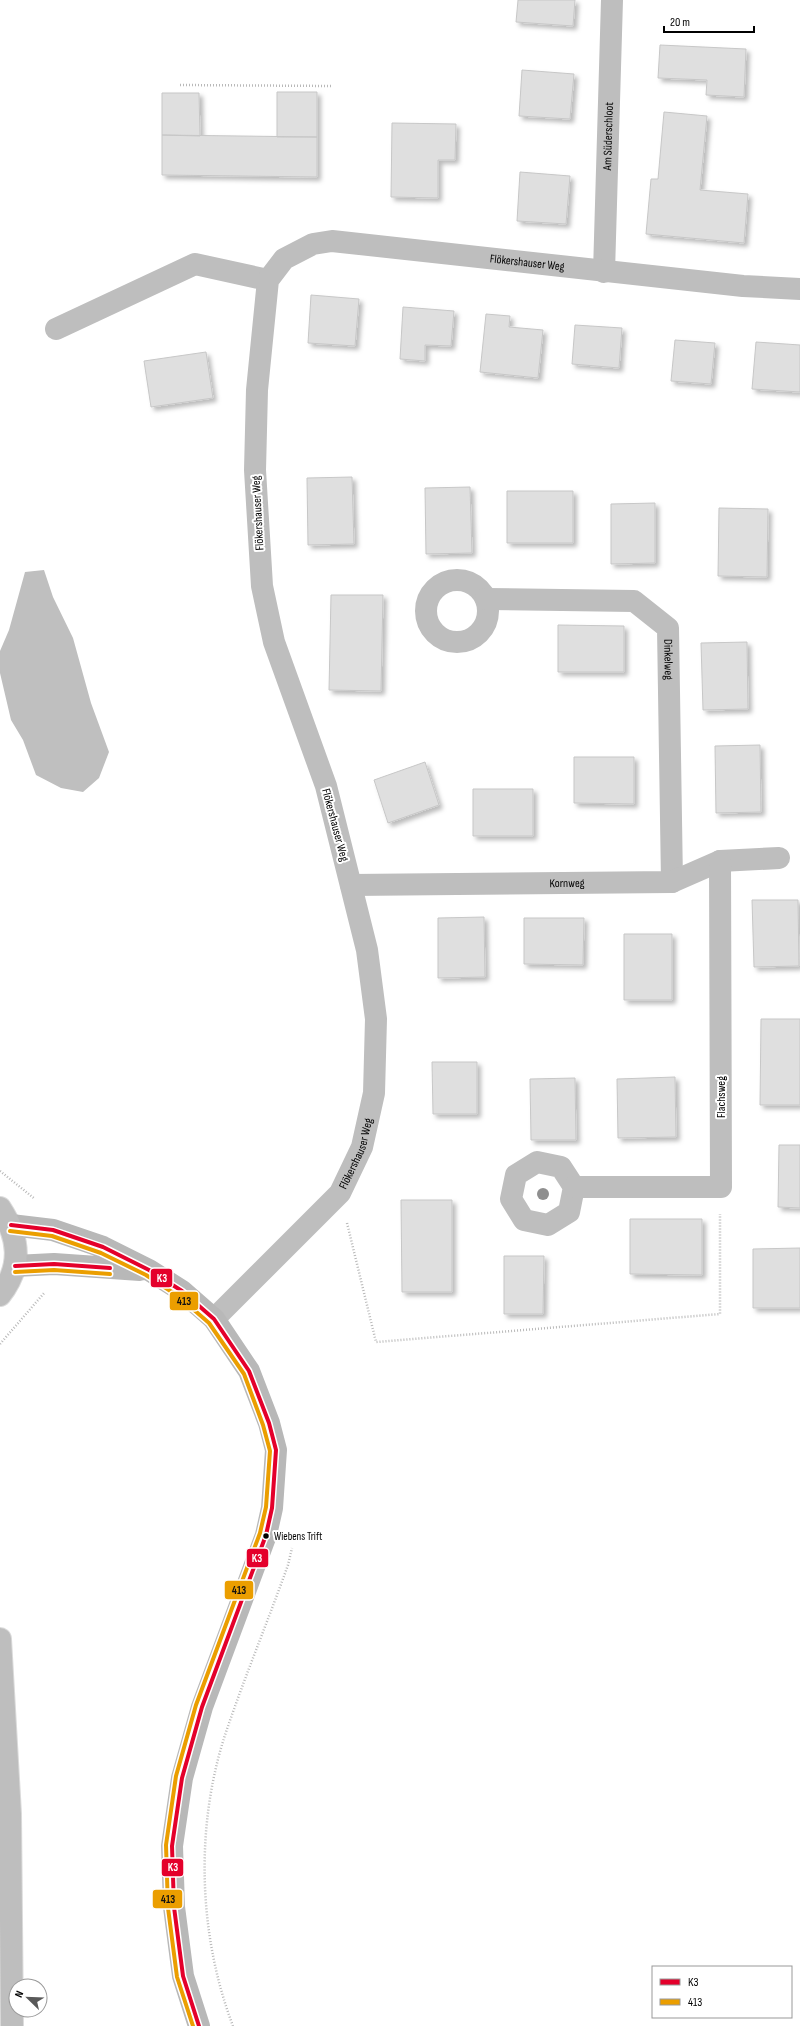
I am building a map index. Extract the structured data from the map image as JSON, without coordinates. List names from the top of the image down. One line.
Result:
{"streets":{"street":["Am Süderschloot","Flökershauser Weg","Dinkelweg","Kornweg","Flachsweg"]},"crossings":[["Am Süderschloot","Flökershauser Weg"],["Flökershauser Weg","Kornweg"],["Dinkelweg","Kornweg"],["Kornweg","Flachsweg"]],"places":["Wiebens Trift"],"lines":["transit line K3","transit line 413"],"legend":["K3","413"],"scale_bar":"20 m","north":"top left"}
